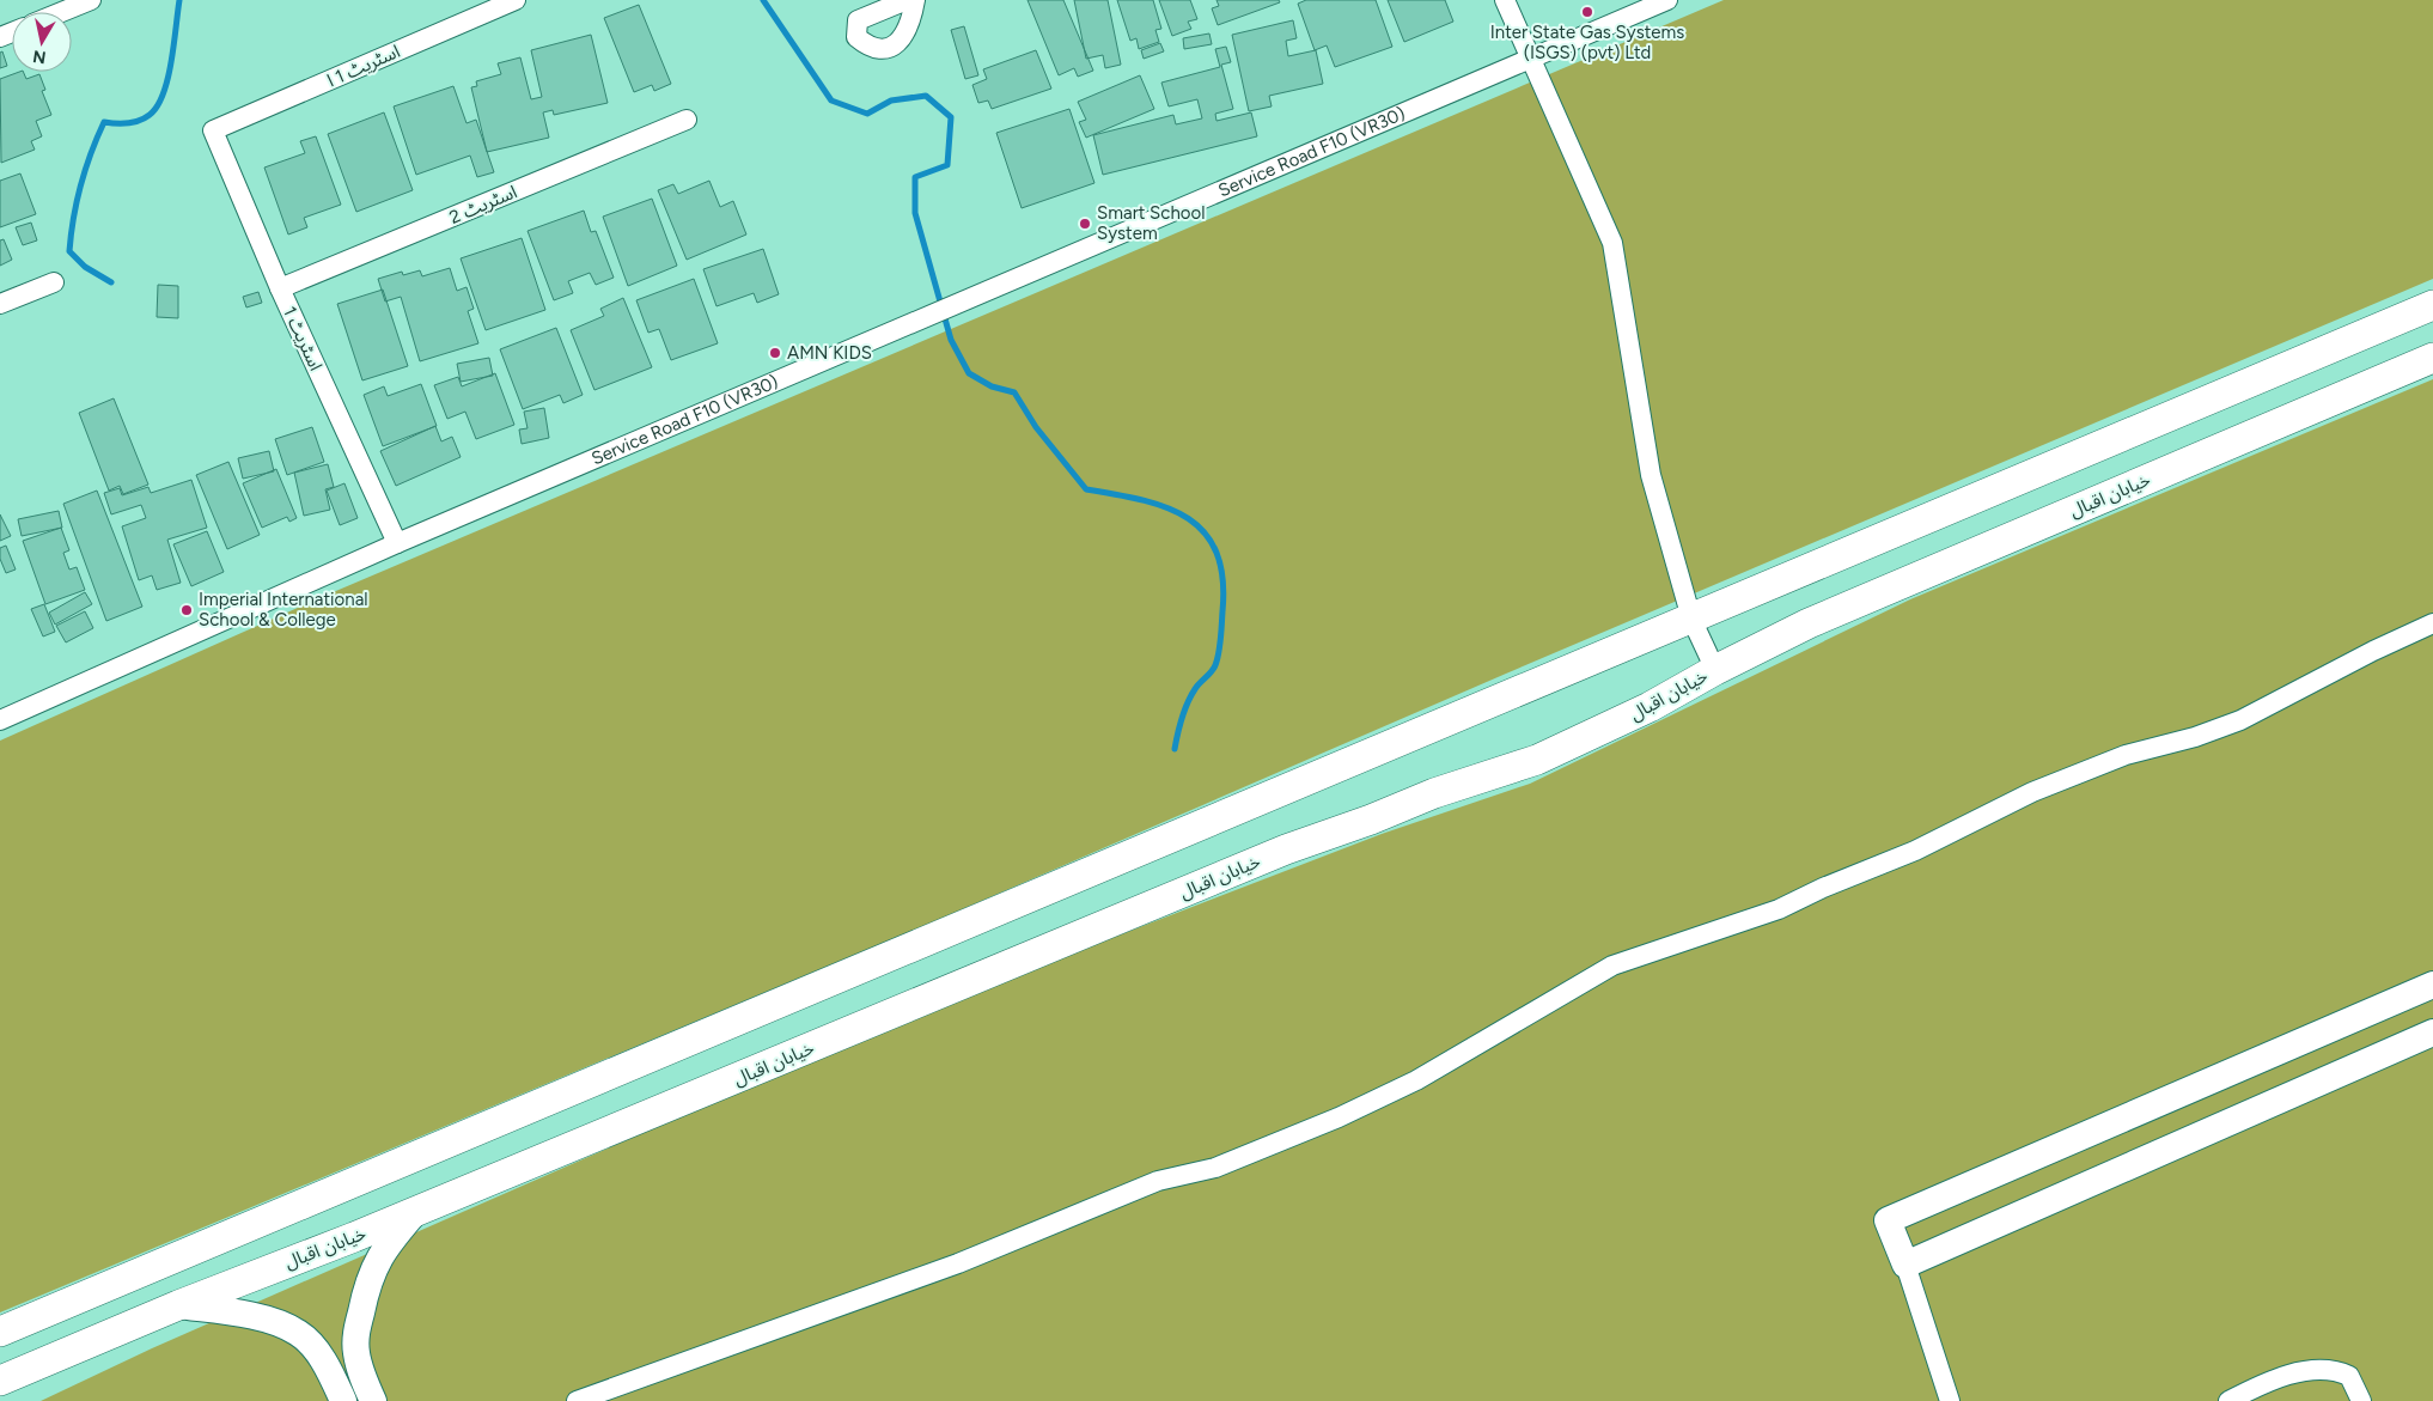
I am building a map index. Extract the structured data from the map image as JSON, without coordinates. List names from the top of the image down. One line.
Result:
{"streets":{"main road":["خیابان اقبال"],"street":["اسٹریٹ 1 ا","Service Road F10 (VR30)","اسٹریٹ 2","اسٹریٹ 1"]},"crossings":[["اسٹریٹ 1 ا","اسٹریٹ 1"],["Service Road F10 (VR30)","اسٹریٹ 1"],["اسٹریٹ 2","اسٹریٹ 1"]],"places":["Inter State Gas Systems (ISGS) (pvt) Ltd","Smart School System","AMN KIDS","Imperial International School & College"],"north":"bottom"}
